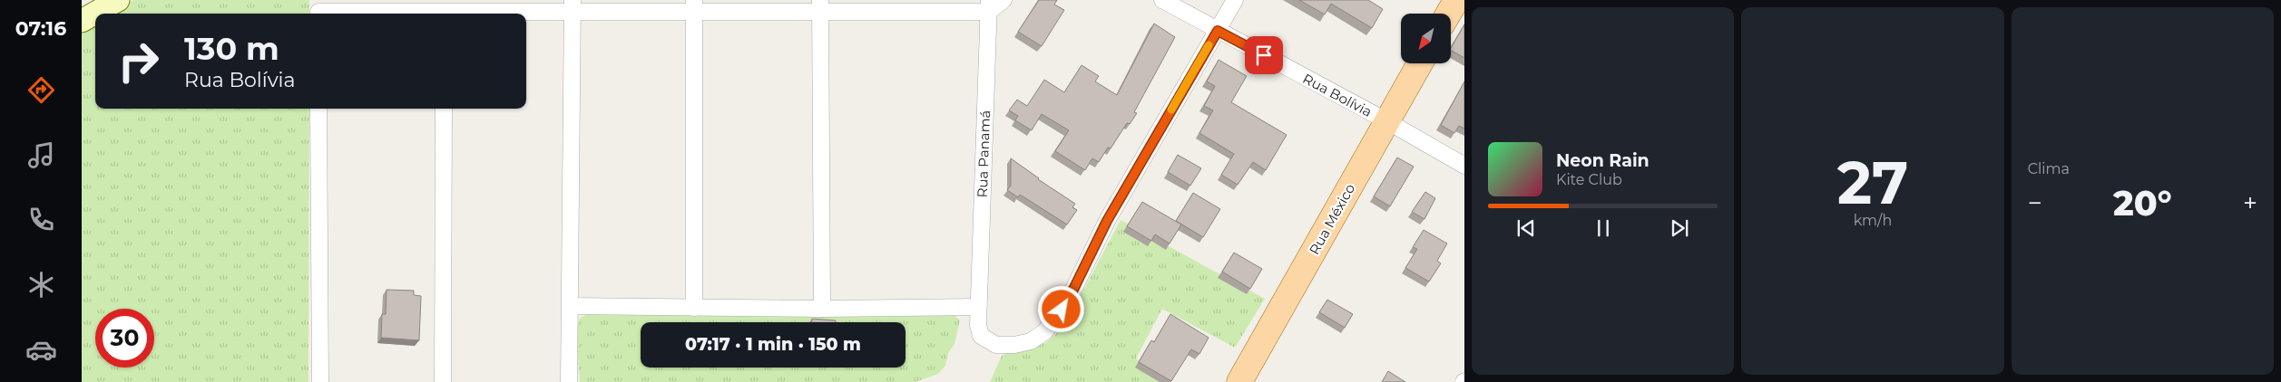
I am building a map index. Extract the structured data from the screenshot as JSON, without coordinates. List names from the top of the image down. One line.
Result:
{"streets":{"main road":["Rua México"],"street":["Rua Bolívia","Rua Panamá"]},"crossings":[["Rua Bolívia","Rua Panamá"],["Rua Bolívia","Rua México"]],"north":"bottom left","page":{"tabs":"07:16","tile":[["27","km/h"],"Clima"],"turn":["130 m","Rua Bolívia"],"song":["Neon Rain","Kite Club"],"heat":["−","20°","+"],"limit":"30","trip":"07:17 · 1 min · 150 m"}}
